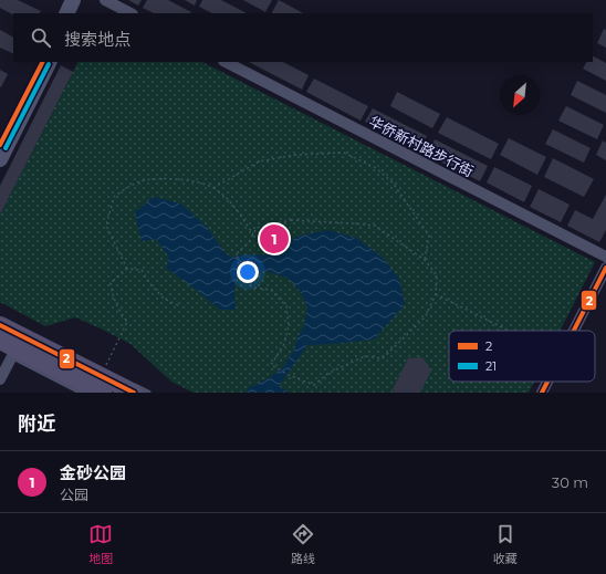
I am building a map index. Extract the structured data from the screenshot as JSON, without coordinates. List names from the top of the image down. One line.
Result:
{"streets":{"street":["华侨新村路步行街"]},"lines":["transit line 2","transit line 21"],"legend":["2","21"],"north":"bottom left","page":{"search":"搜索地点","pins":"1","heading":"附近","list":[{"mark":"1","name":"金砂公园","note":"公园","value":"30 m"}],"nav":["地图","路线","收藏"]}}
